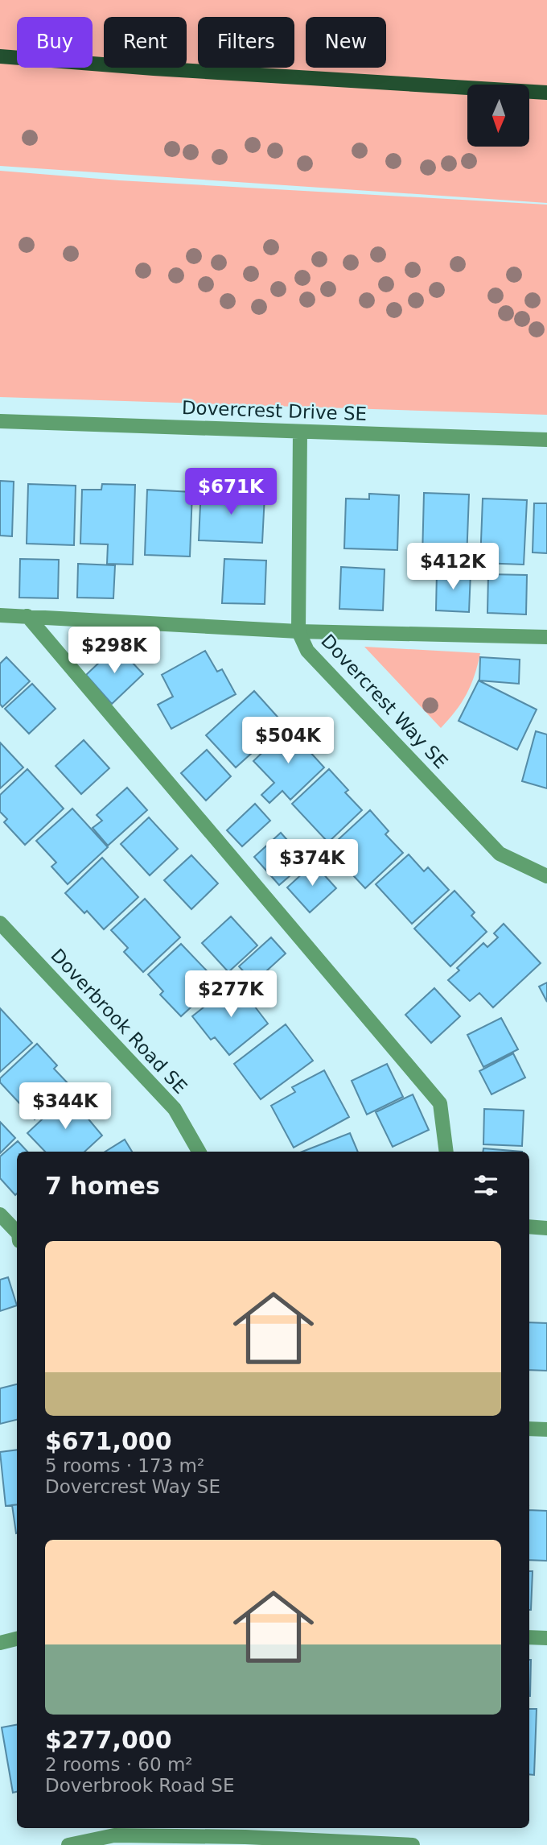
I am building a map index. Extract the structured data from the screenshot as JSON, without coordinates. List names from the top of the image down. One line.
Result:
{"streets":{"street":["Dovercrest Drive SE","Dovercrest Way SE","Doverbrook Road SE"]},"crossings":[["Dovercrest Drive SE","Dovercrest Way SE"]],"north":"bottom","page":{"chip":["Buy","Rent","Filters","New"],"price":["$671K","$412K","$298K","$504K","$374K","$277K","$344K"],"heading":"7 homes","list":[{"name":"$671,000","note":"5 rooms · 173 m² · Dovercrest Way SE"},{"name":"$277,000","note":"2 rooms · 60 m² · Doverbrook Road SE"}]}}
